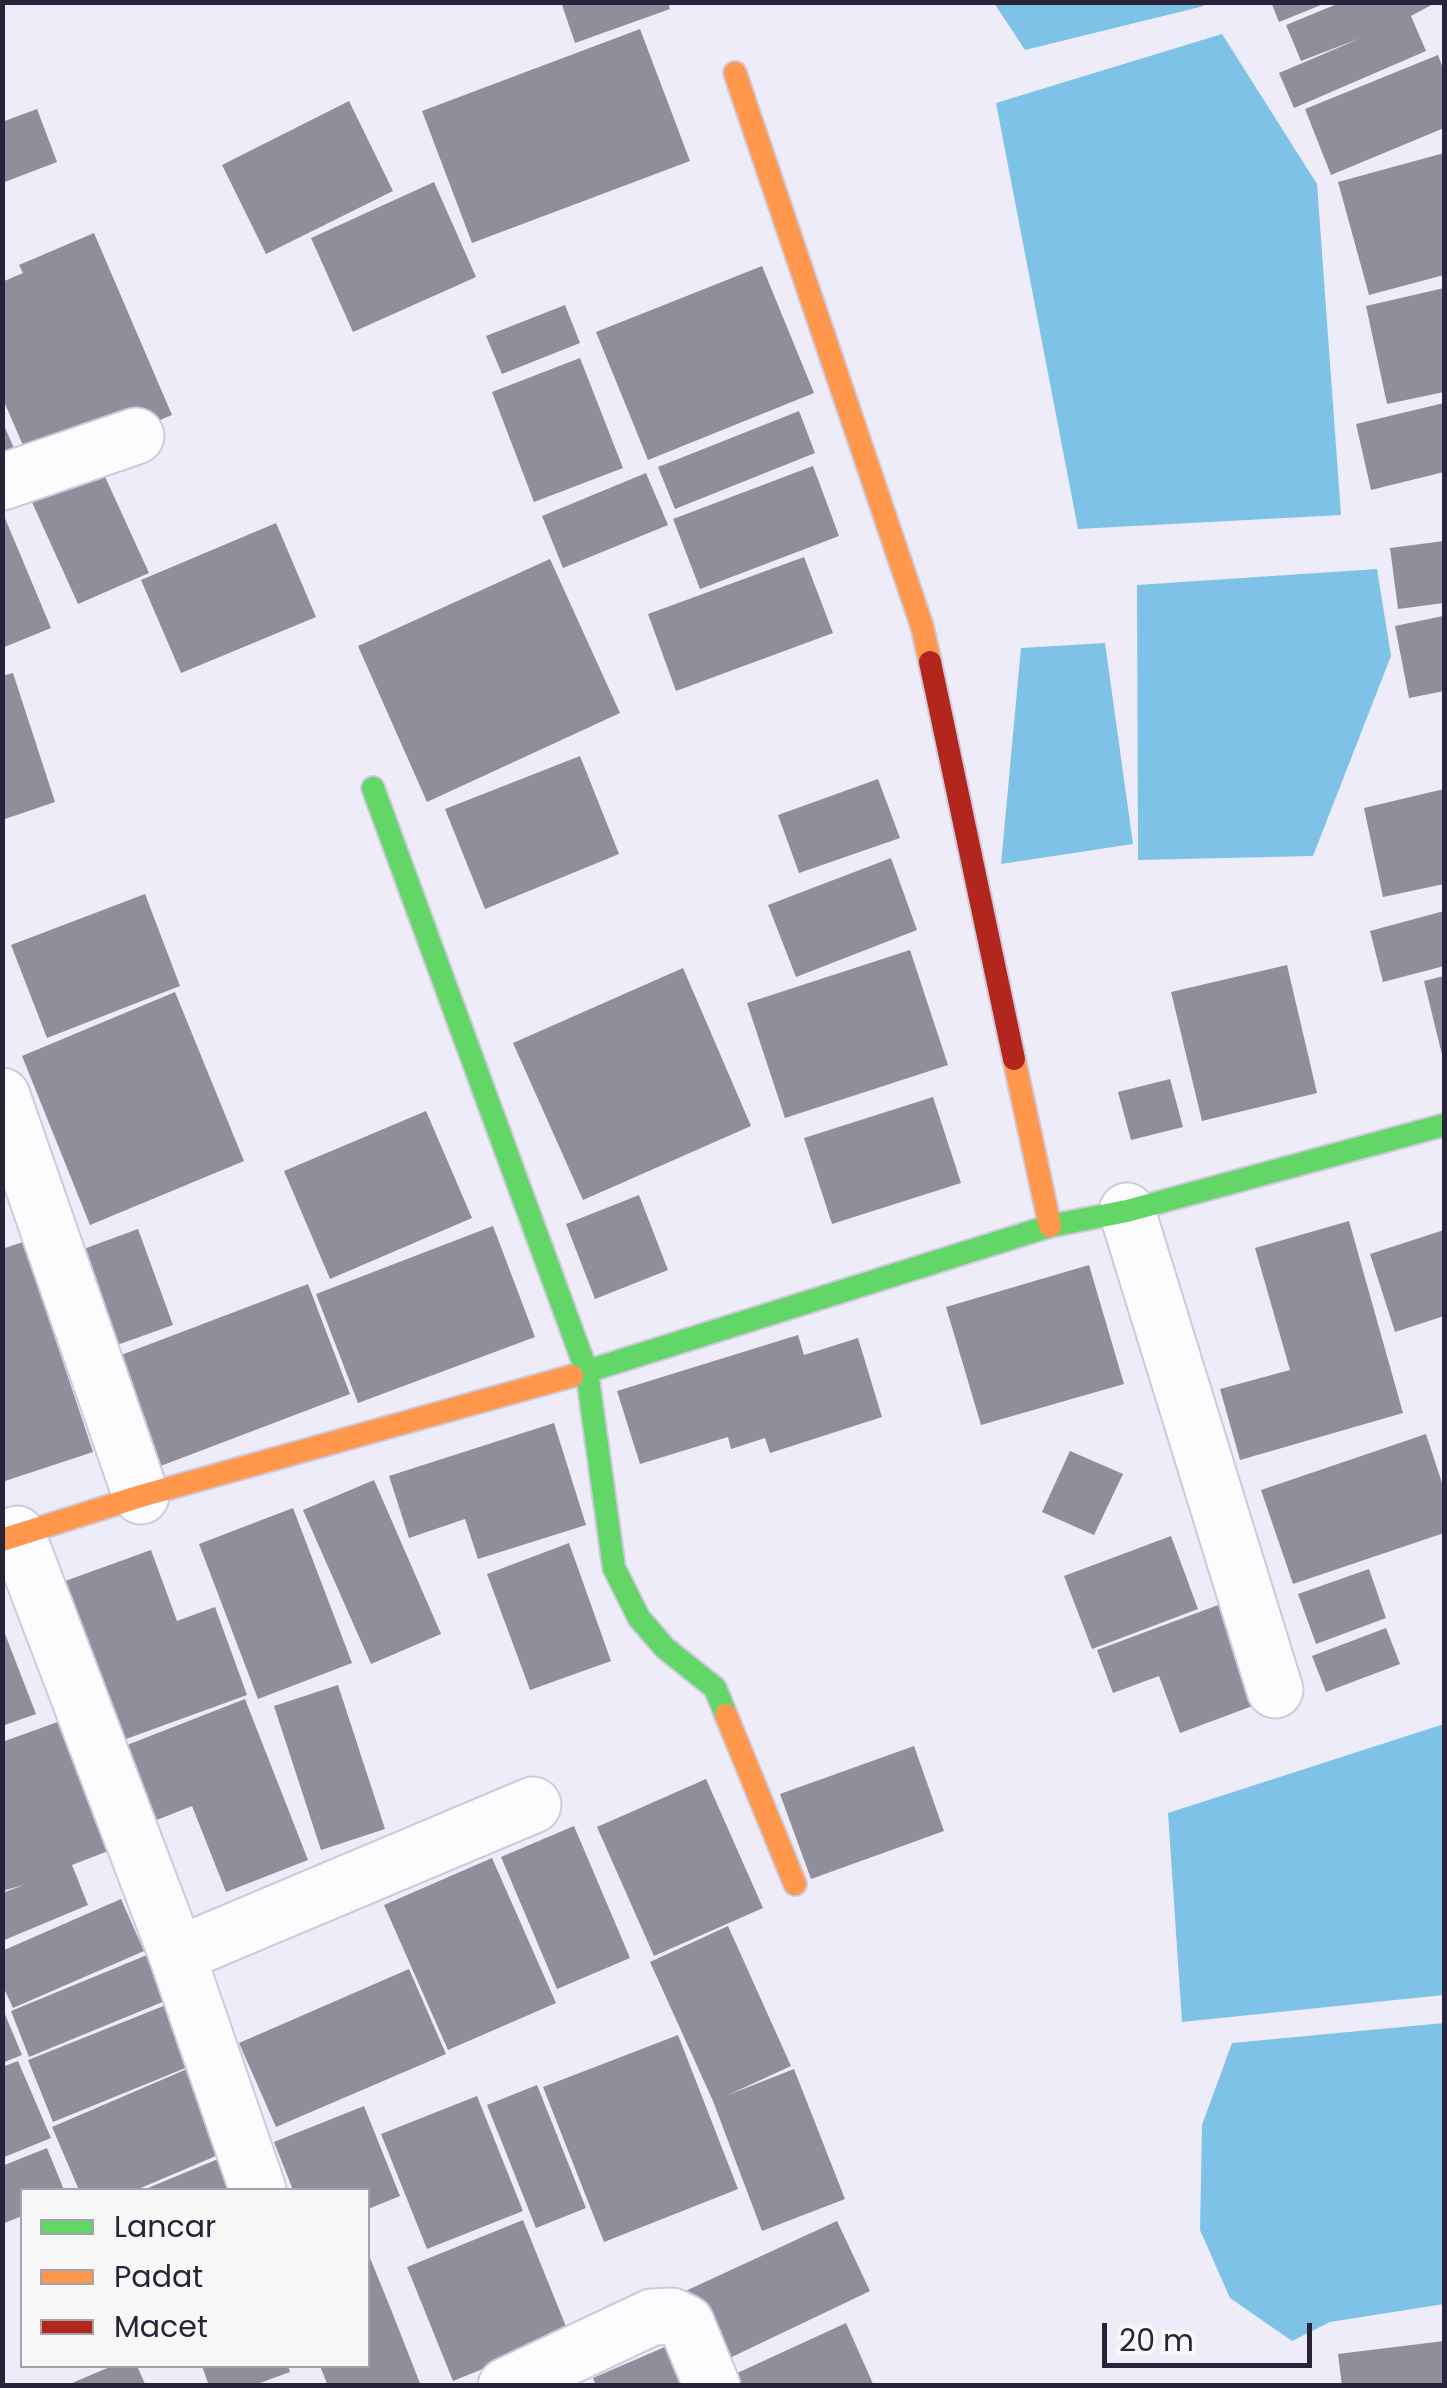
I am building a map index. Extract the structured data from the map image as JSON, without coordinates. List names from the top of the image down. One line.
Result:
{"legend":["Lancar","Padat","Macet"],"scale_bar":"20 m"}
